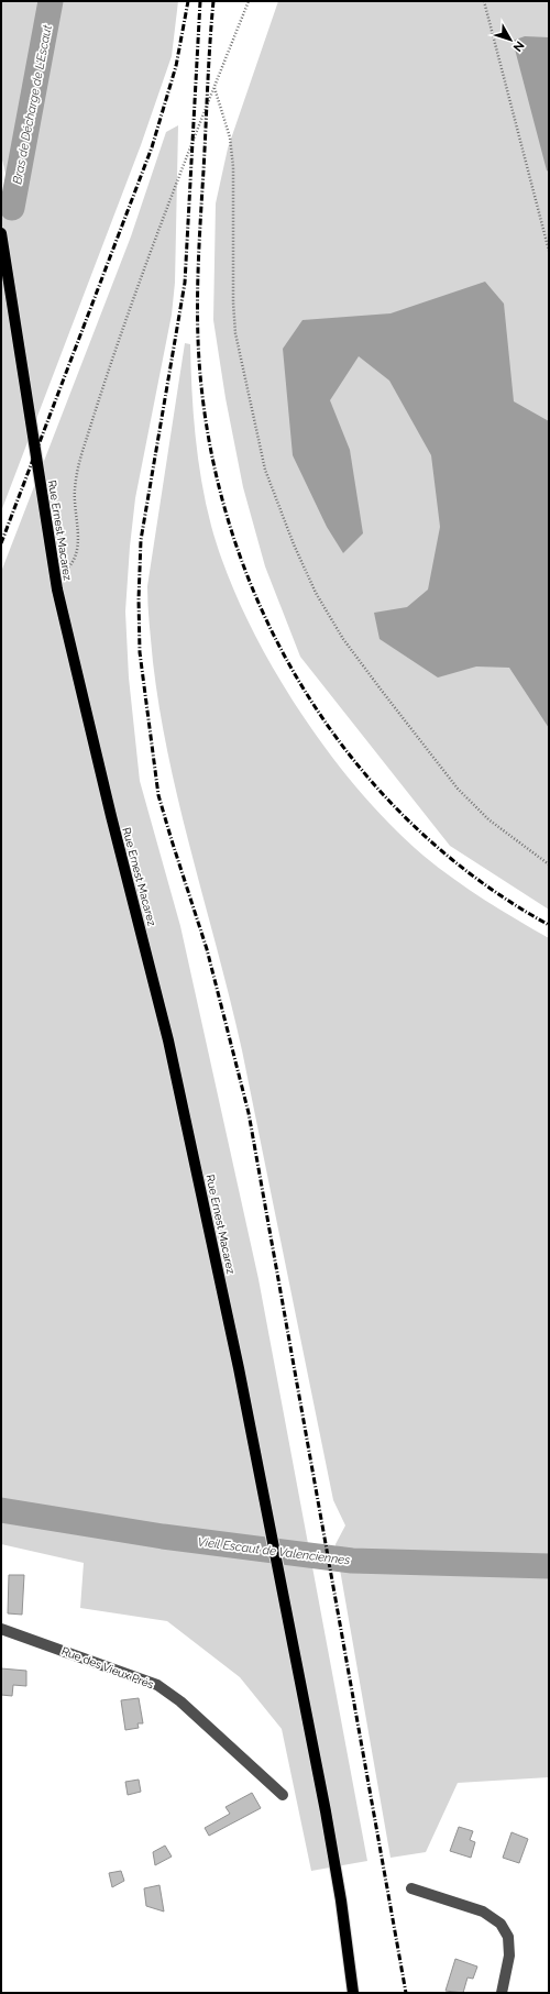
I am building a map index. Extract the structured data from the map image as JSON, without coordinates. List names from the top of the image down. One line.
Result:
{"streets":{"main road":["Rue Ernest Macarez"],"street":["Rue des Vieux Prés"]},"water":["Bras de Décharge de L'Escaut","Vieil Escaut de Valenciennes"],"north":"bottom right"}
